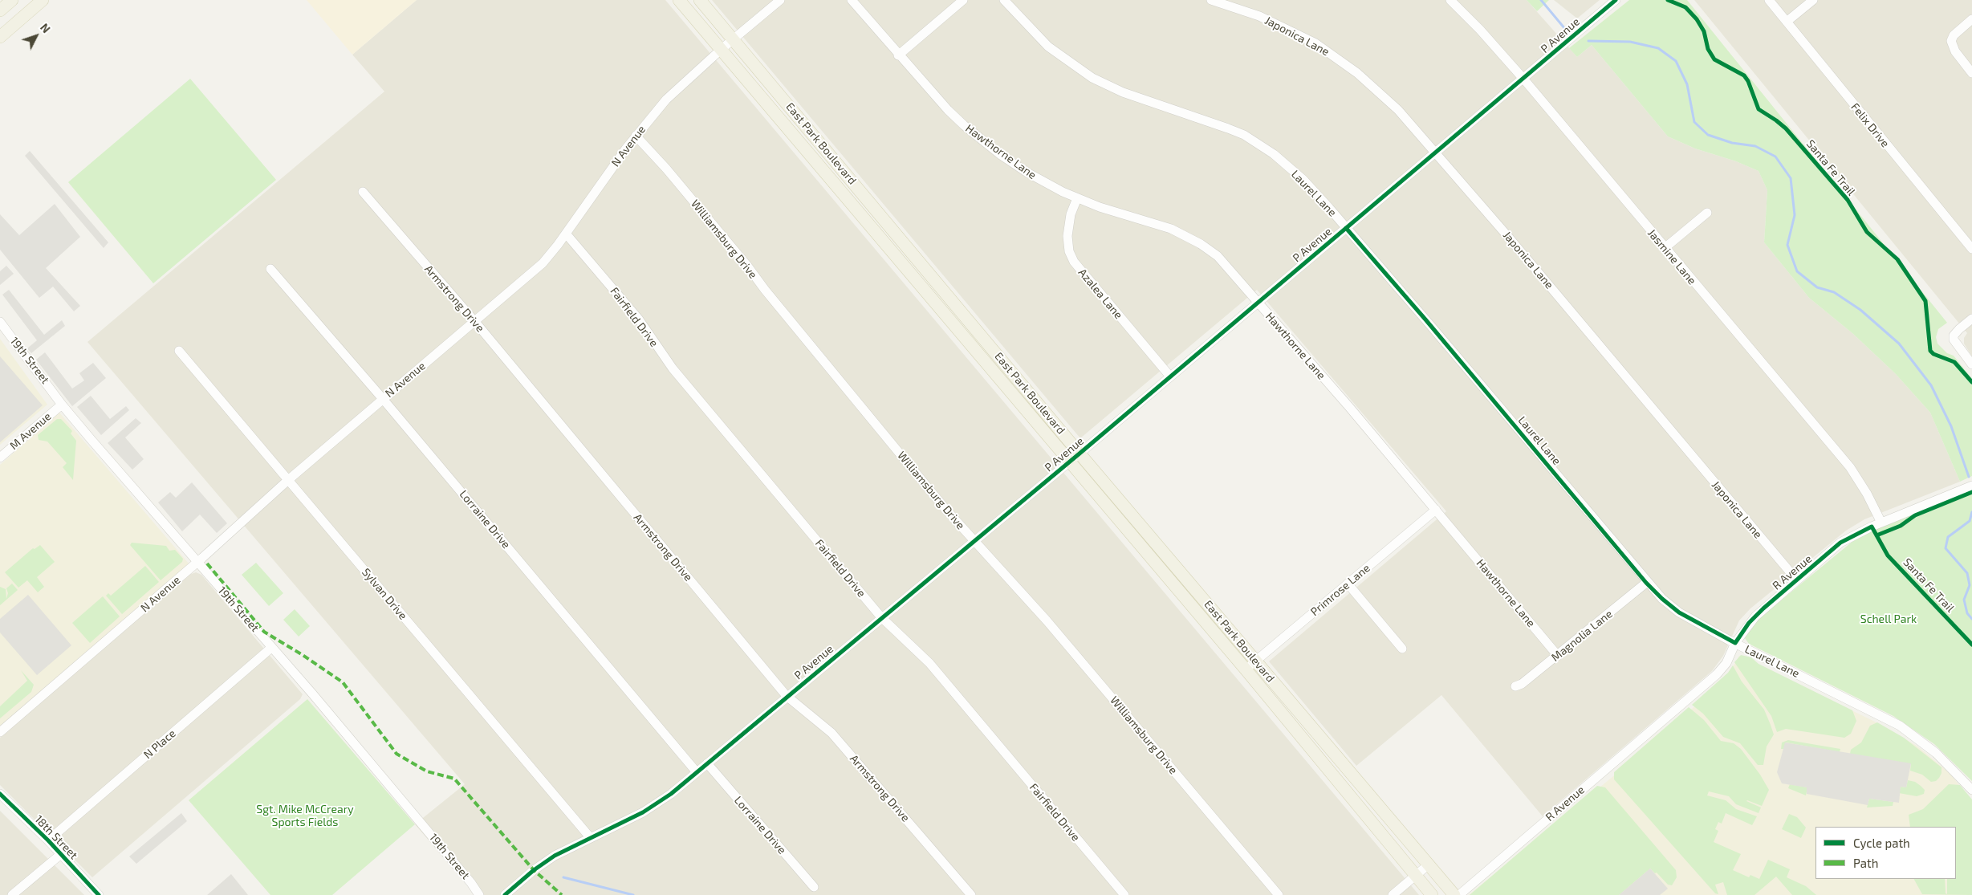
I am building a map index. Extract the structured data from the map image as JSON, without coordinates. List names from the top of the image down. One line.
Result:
{"streets":{"main road":["East Park Boulevard"],"street":["P Avenue","Japonica Lane","Felix Drive","N Avenue","Hawthorne Lane","Laurel Lane","Williamsburg Drive","Jasmine Lane","Azalea Lane","Armstrong Drive","Fairfield Drive","19th Street","M Avenue","Lorraine Drive","R Avenue","Primrose Lane","Sylvan Drive","Magnolia Lane","N Place","18th Street"],"cycle path":["Santa Fe Trail"]},"crossings":[["P Avenue","Japonica Lane"],["P Avenue","East Park Boulevard"],["P Avenue","Hawthorne Lane"],["P Avenue","Laurel Lane"],["P Avenue","Williamsburg Drive"],["P Avenue","Jasmine Lane"],["P Avenue","Azalea Lane"],["P Avenue","Armstrong Drive"],["P Avenue","Fairfield Drive"],["P Avenue","Lorraine Drive"],["P Avenue","Sylvan Drive"],["Japonica Lane","R Avenue"],["East Park Boulevard","N Avenue"],["East Park Boulevard","Primrose Lane"],["N Avenue","Williamsburg Drive"],["N Avenue","Armstrong Drive"],["N Avenue","Fairfield Drive"],["N Avenue","19th Street"],["N Avenue","Lorraine Drive"],["N Avenue","Sylvan Drive"],["Hawthorne Lane","Azalea Lane"],["Hawthorne Lane","Primrose Lane"],["Hawthorne Lane","Magnolia Lane"],["Laurel Lane","R Avenue"],["Laurel Lane","Magnolia Lane"],["Jasmine Lane","R Avenue"],["19th Street","M Avenue"],["19th Street","N Place"],["N Place","18th Street"]],"parks":["Schell Park","Sgt. Mike McCreary Sports Fields"],"legend":["Cycle path","Path"],"north":"top right"}
